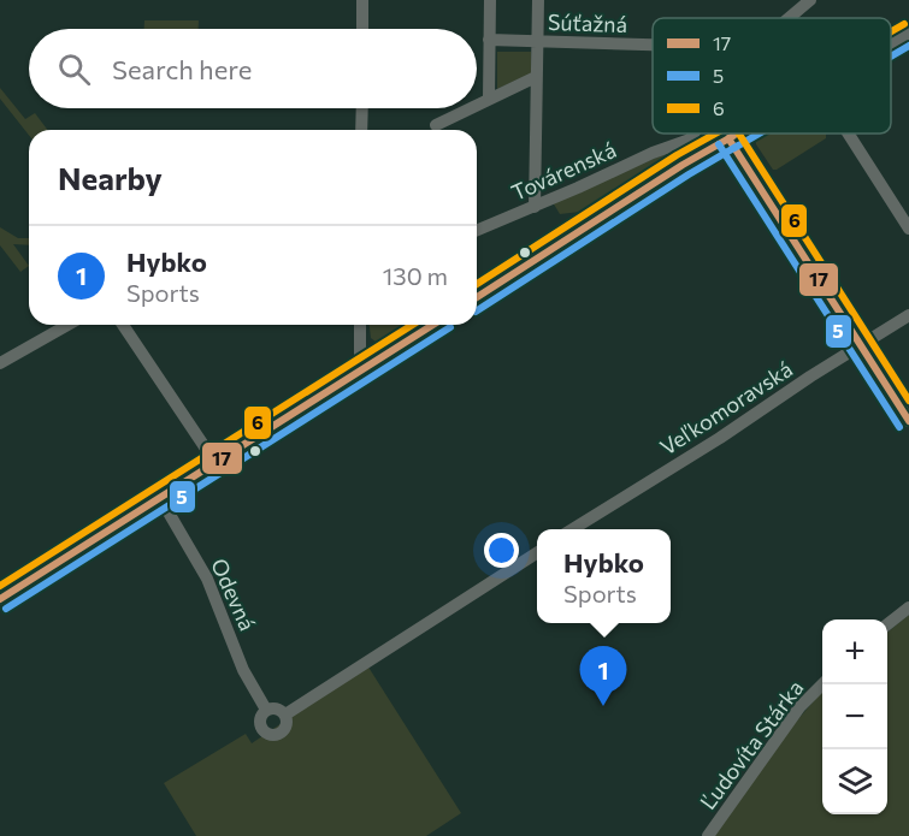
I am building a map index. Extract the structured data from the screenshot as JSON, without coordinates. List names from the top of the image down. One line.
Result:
{"streets":{"street":["Súťažná","Továrenská","Veľkomoravská","Odevná","Ľudovíta Stárka"]},"lines":["transit line 6","transit line 5","transit line 17"],"legend":["17","5","6"],"page":{"search":"Search here","heading":"Nearby","list":[{"mark":"1","name":"Hybko","note":"Sports","value":"130 m"}],"popup":["Hybko","Sports"],"map_buttons":["+","−"],"pins":"1"}}
